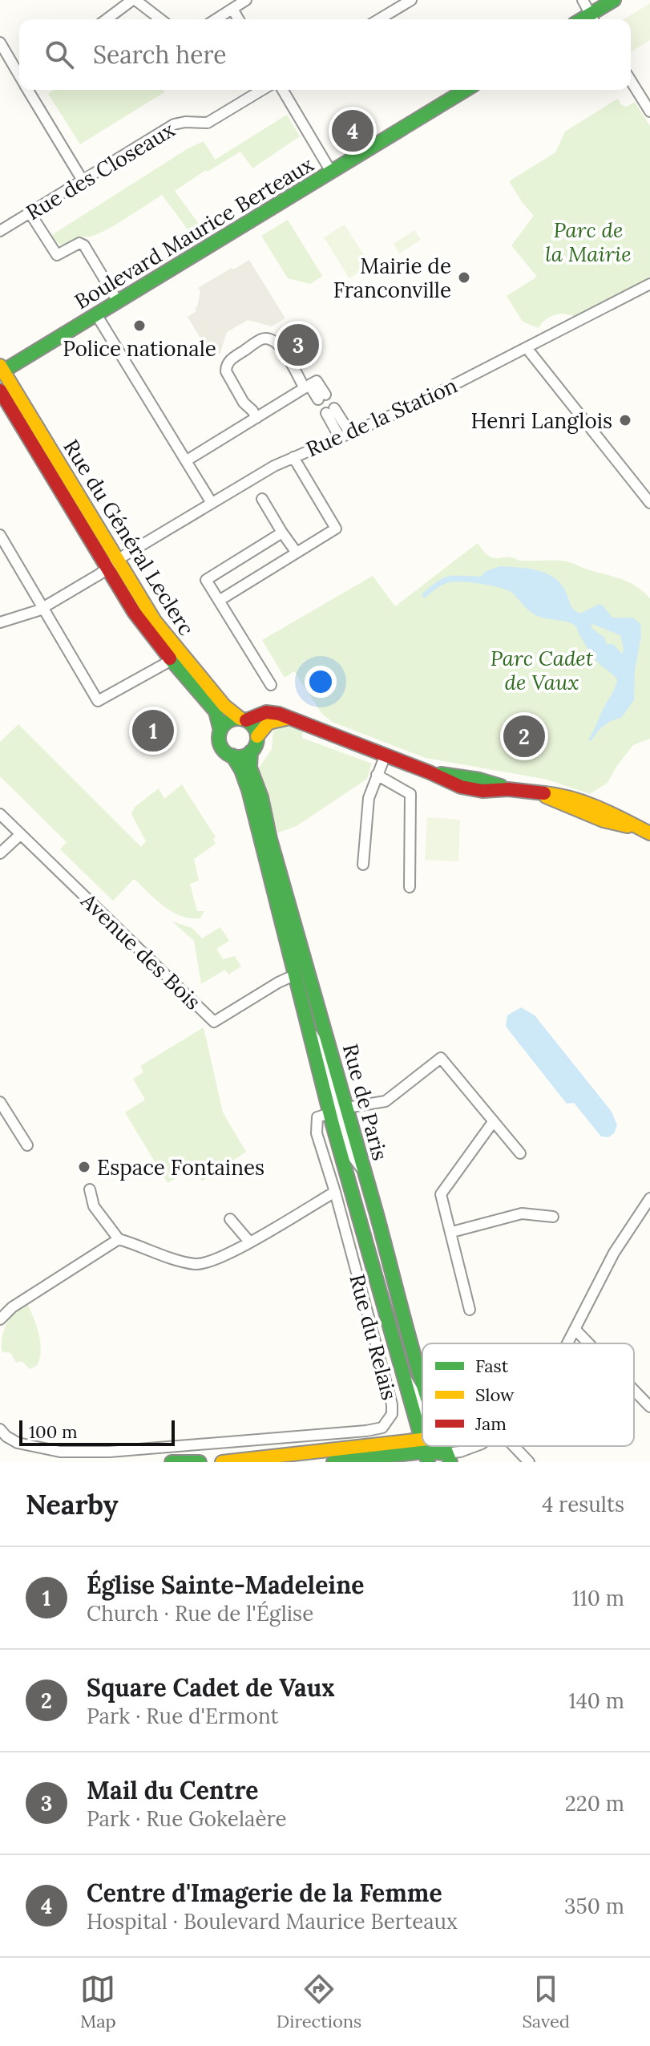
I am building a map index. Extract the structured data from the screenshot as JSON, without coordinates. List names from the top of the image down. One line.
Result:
{"streets":{"main road":["Boulevard Maurice Berteaux","Rue du Général Leclerc","Rue de Paris"],"street":["Rue des Closeaux","Rue de la Station","Avenue des Bois","Rue du Relais"]},"crossings":[["Boulevard Maurice Berteaux","Rue du Général Leclerc"],["Rue de la Station","Rue du Général Leclerc"],["Rue du Général Leclerc","Rue de Paris"],["Avenue des Bois","Rue de Paris"],["Rue de Paris","Rue du Relais"]],"parks":["Parc de la Mairie","Parc Cadet de Vaux"],"places":["Mairie de Franconville","Police nationale","Henri Langlois","Espace Fontaines"],"legend":["Fast","Slow","Jam"],"scale_bar":"100 m","page":{"search":"Search here","pins":["4","3","1","2"],"scale":"100 m","heading":["Nearby","4 results"],"list":[{"mark":"1","name":"Église Sainte-Madeleine","note":"Church · Rue de l'Église","value":"110 m"},{"mark":"2","name":"Square Cadet de Vaux","note":"Park · Rue d'Ermont","value":"140 m"},{"mark":"3","name":"Mail du Centre","note":"Park · Rue Gokelaère","value":"220 m"},{"mark":"4","name":"Centre d'Imagerie de la Femme","note":"Hospital · Boulevard Maurice Berteaux","value":"350 m"}],"nav":["Map","Directions","Saved"]}}
